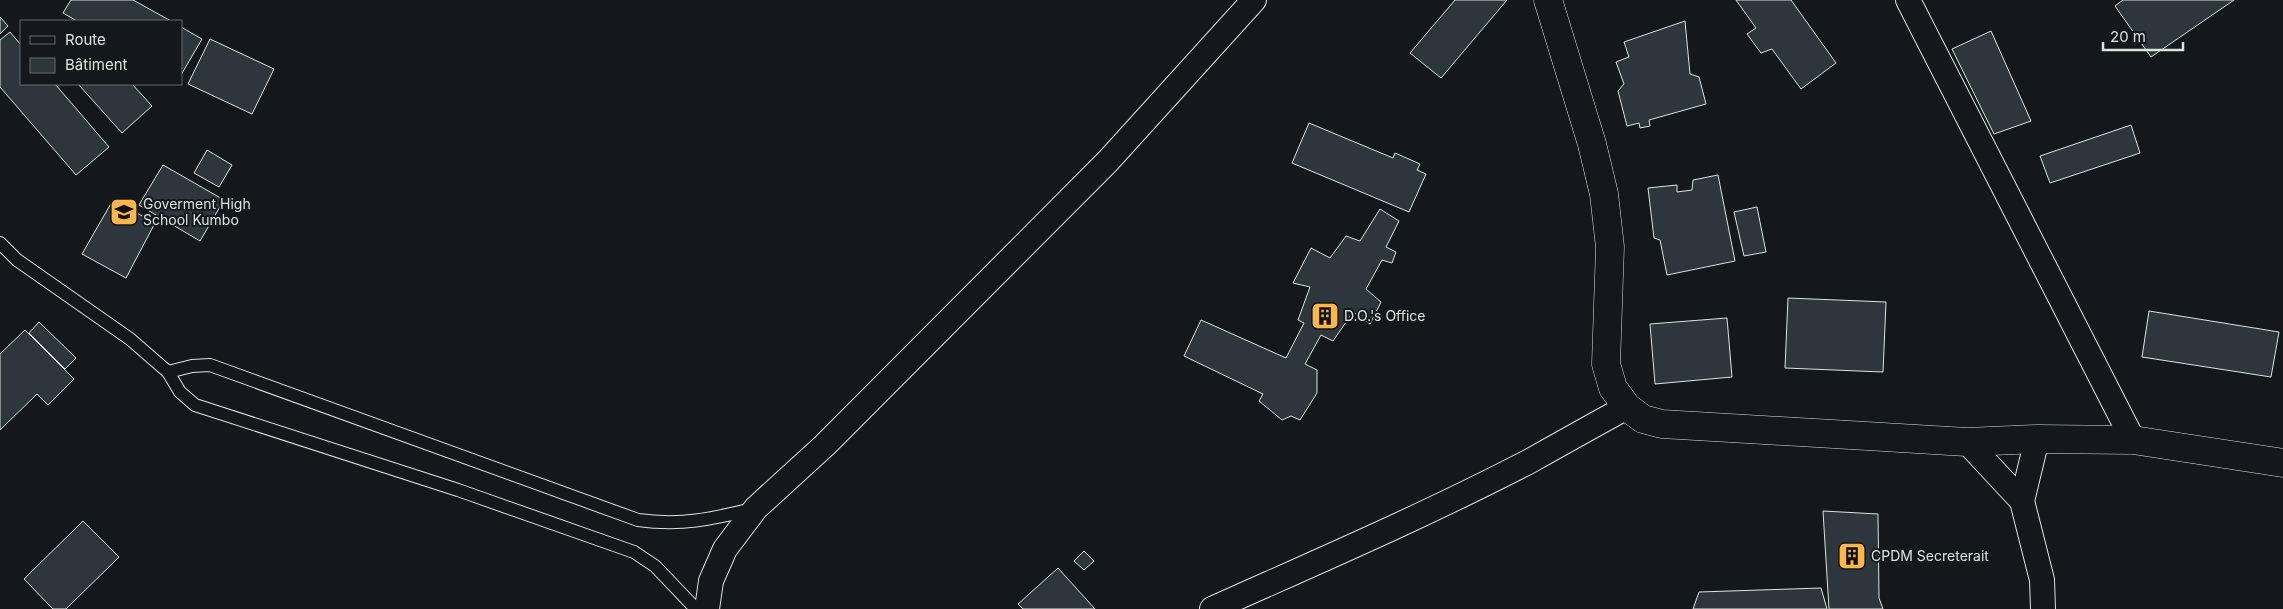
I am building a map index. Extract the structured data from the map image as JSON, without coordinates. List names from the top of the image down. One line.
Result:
{"places":{"school or university":["Goverment High School Kumbo"],"building":["D.O.'s Office","CPDM Secreterait"]},"legend":["Route","Bâtiment"],"scale_bar":"20 m"}
